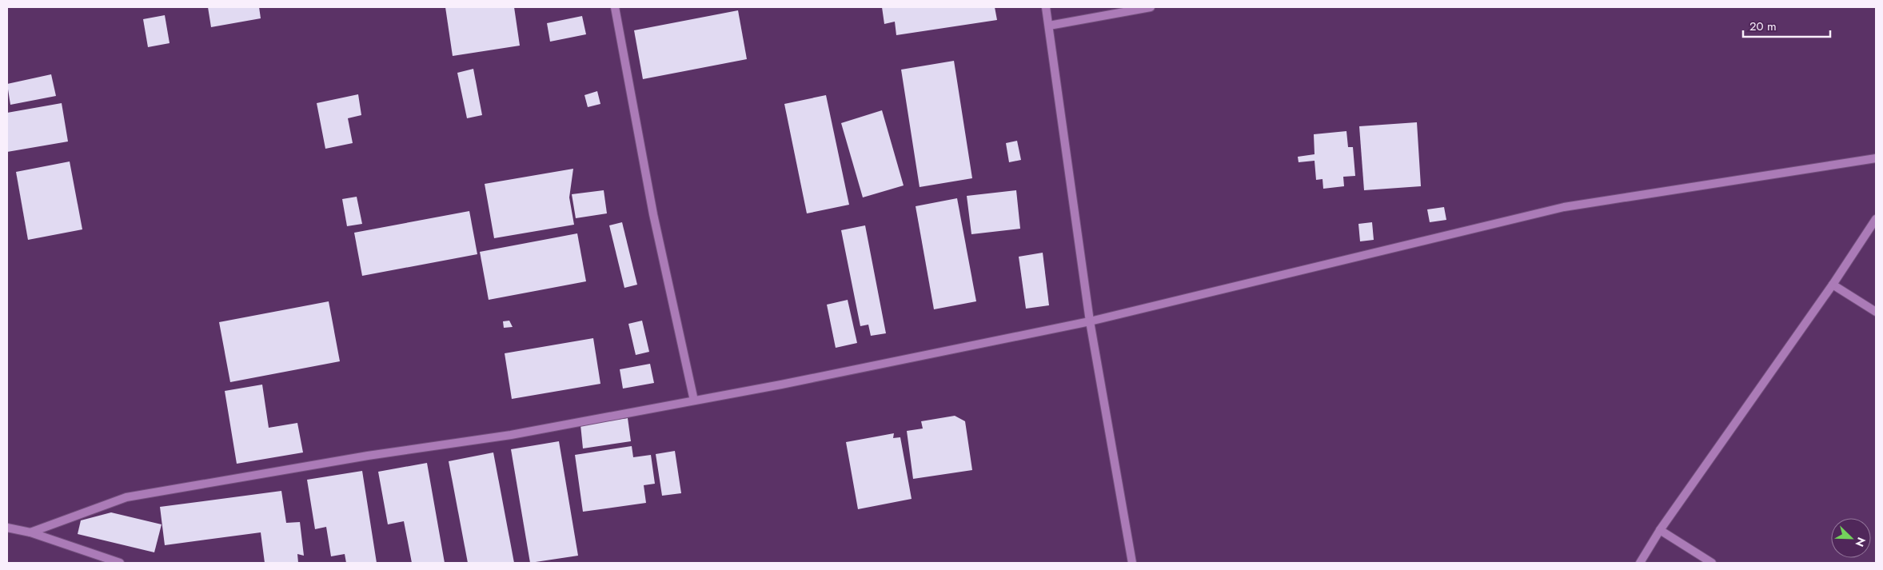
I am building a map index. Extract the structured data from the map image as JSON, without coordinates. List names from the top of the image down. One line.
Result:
{"scale_bar":"20 m","north":"bottom right"}
